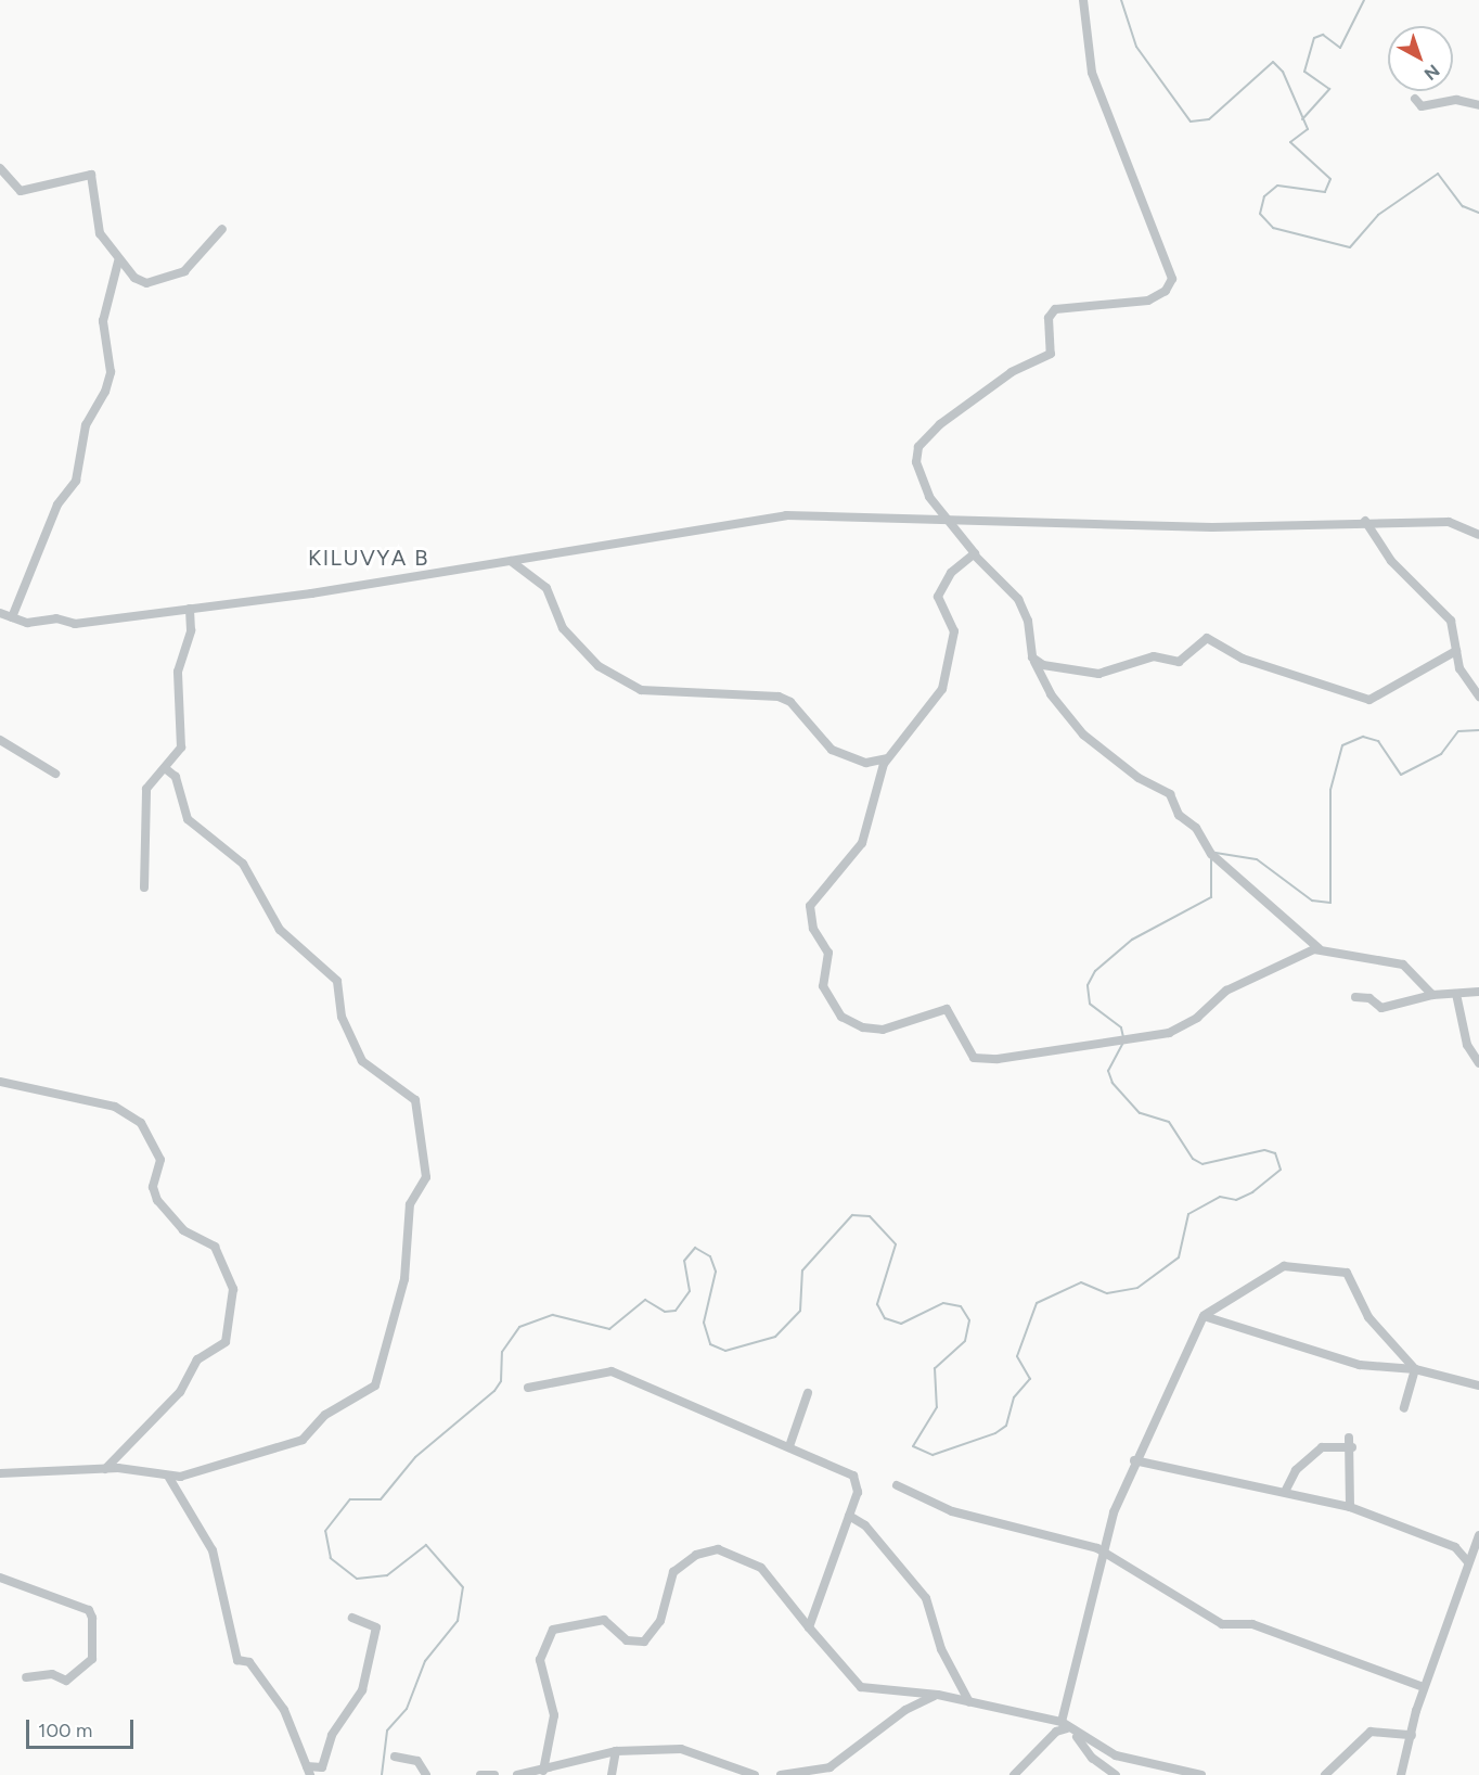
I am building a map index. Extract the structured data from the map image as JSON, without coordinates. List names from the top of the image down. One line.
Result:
{"districts":["KILUVYA B"],"scale_bar":"100 m","north":"bottom right"}
